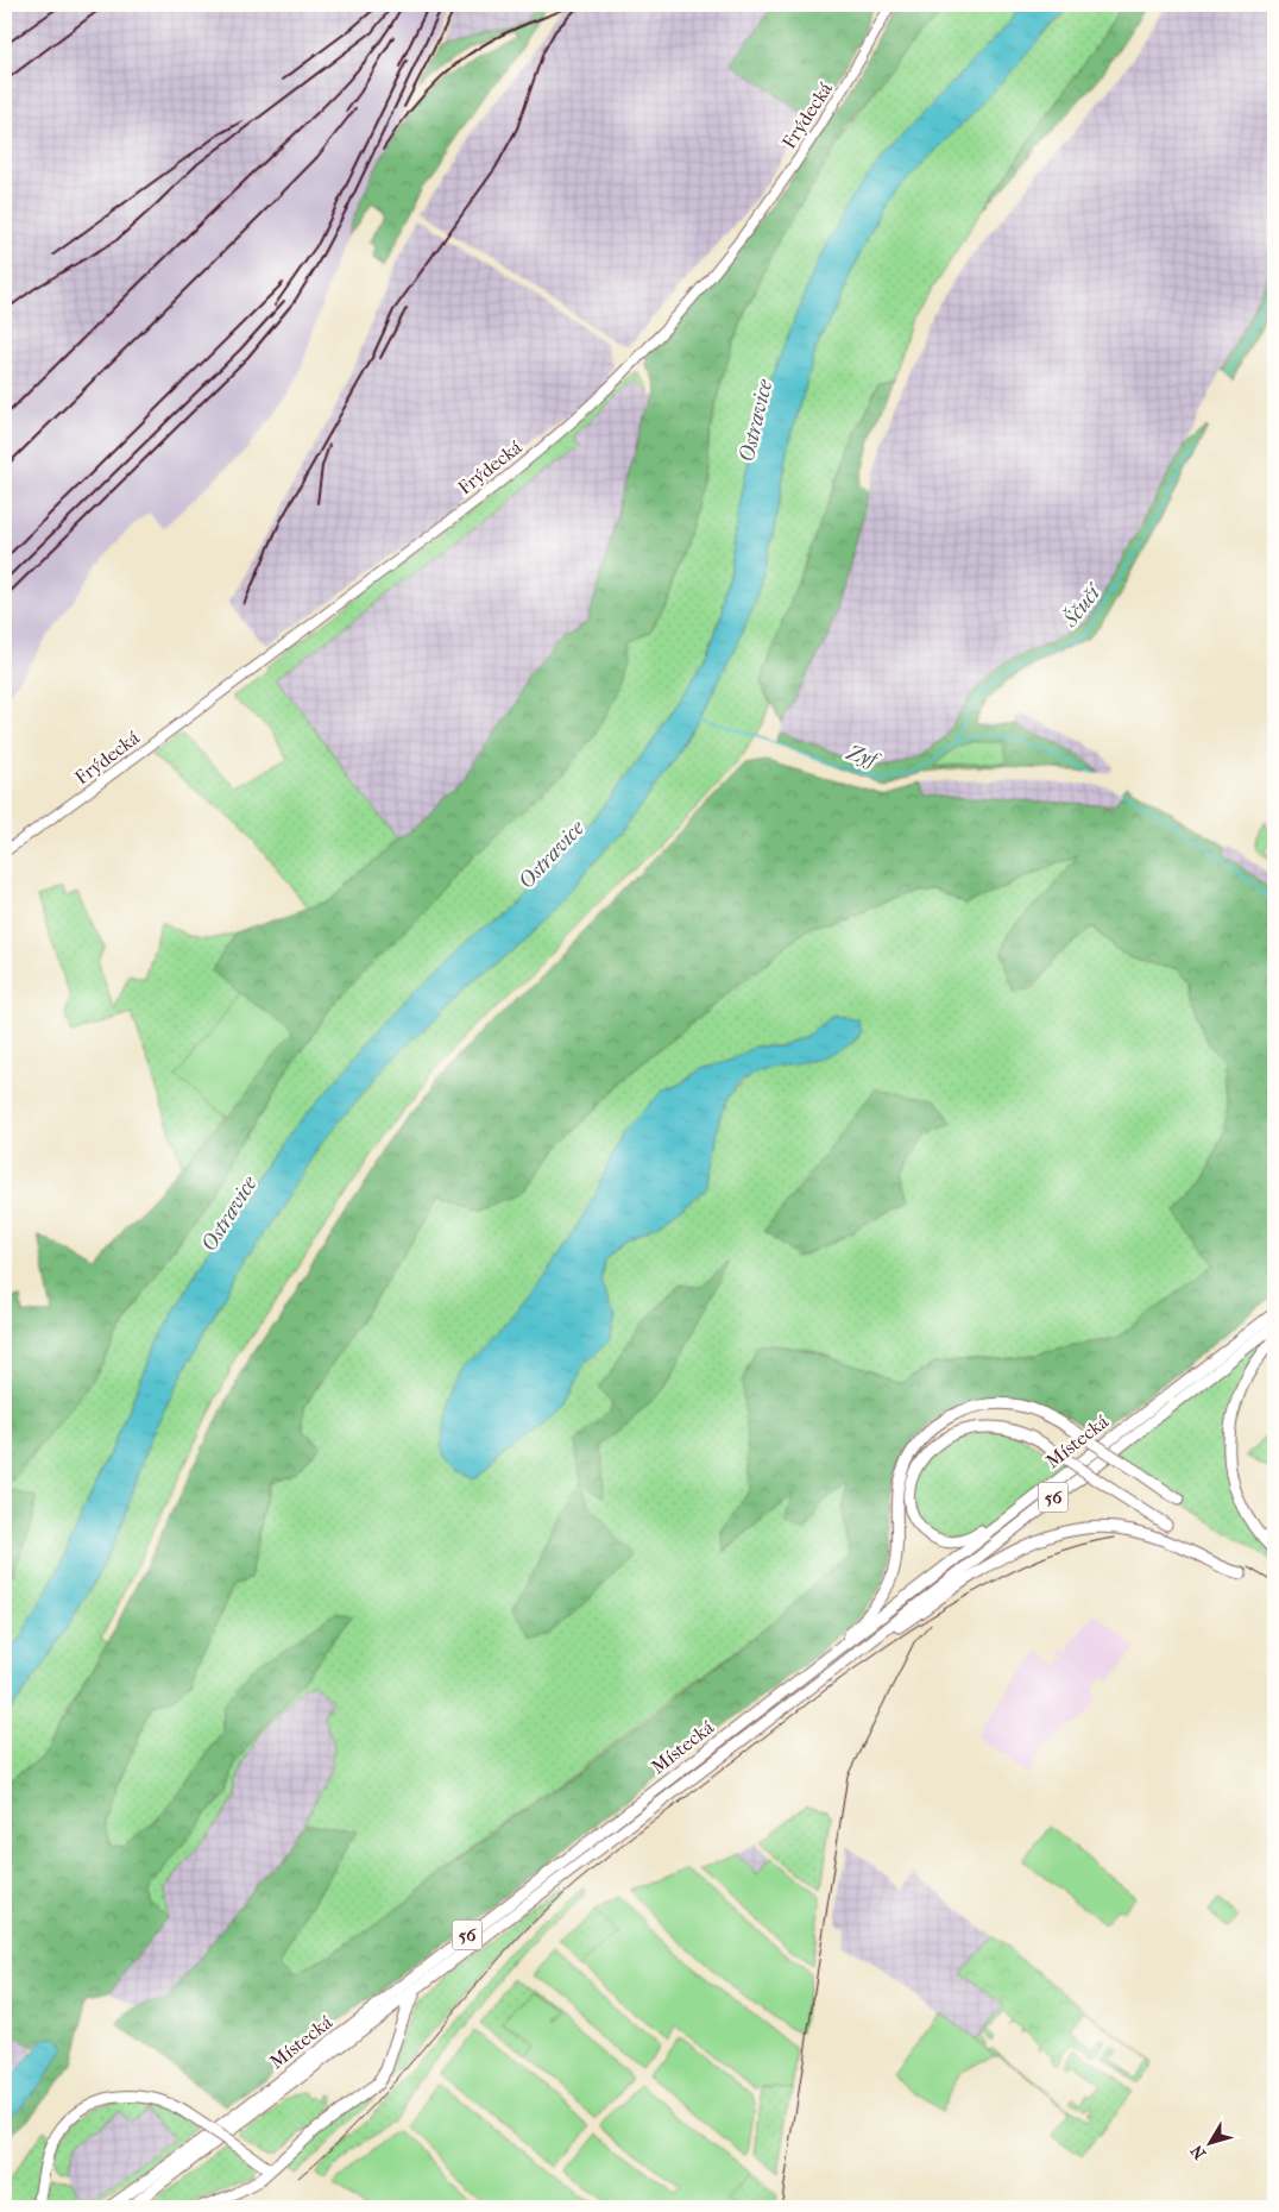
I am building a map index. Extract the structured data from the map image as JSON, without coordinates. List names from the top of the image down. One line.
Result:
{"streets":{"highway":["Místecká","56"],"main road":["Frýdecká"]},"crossings":[["Místecká","56"]],"water":["Ostravice","Ščučí","Zyf"],"north":"bottom left"}
